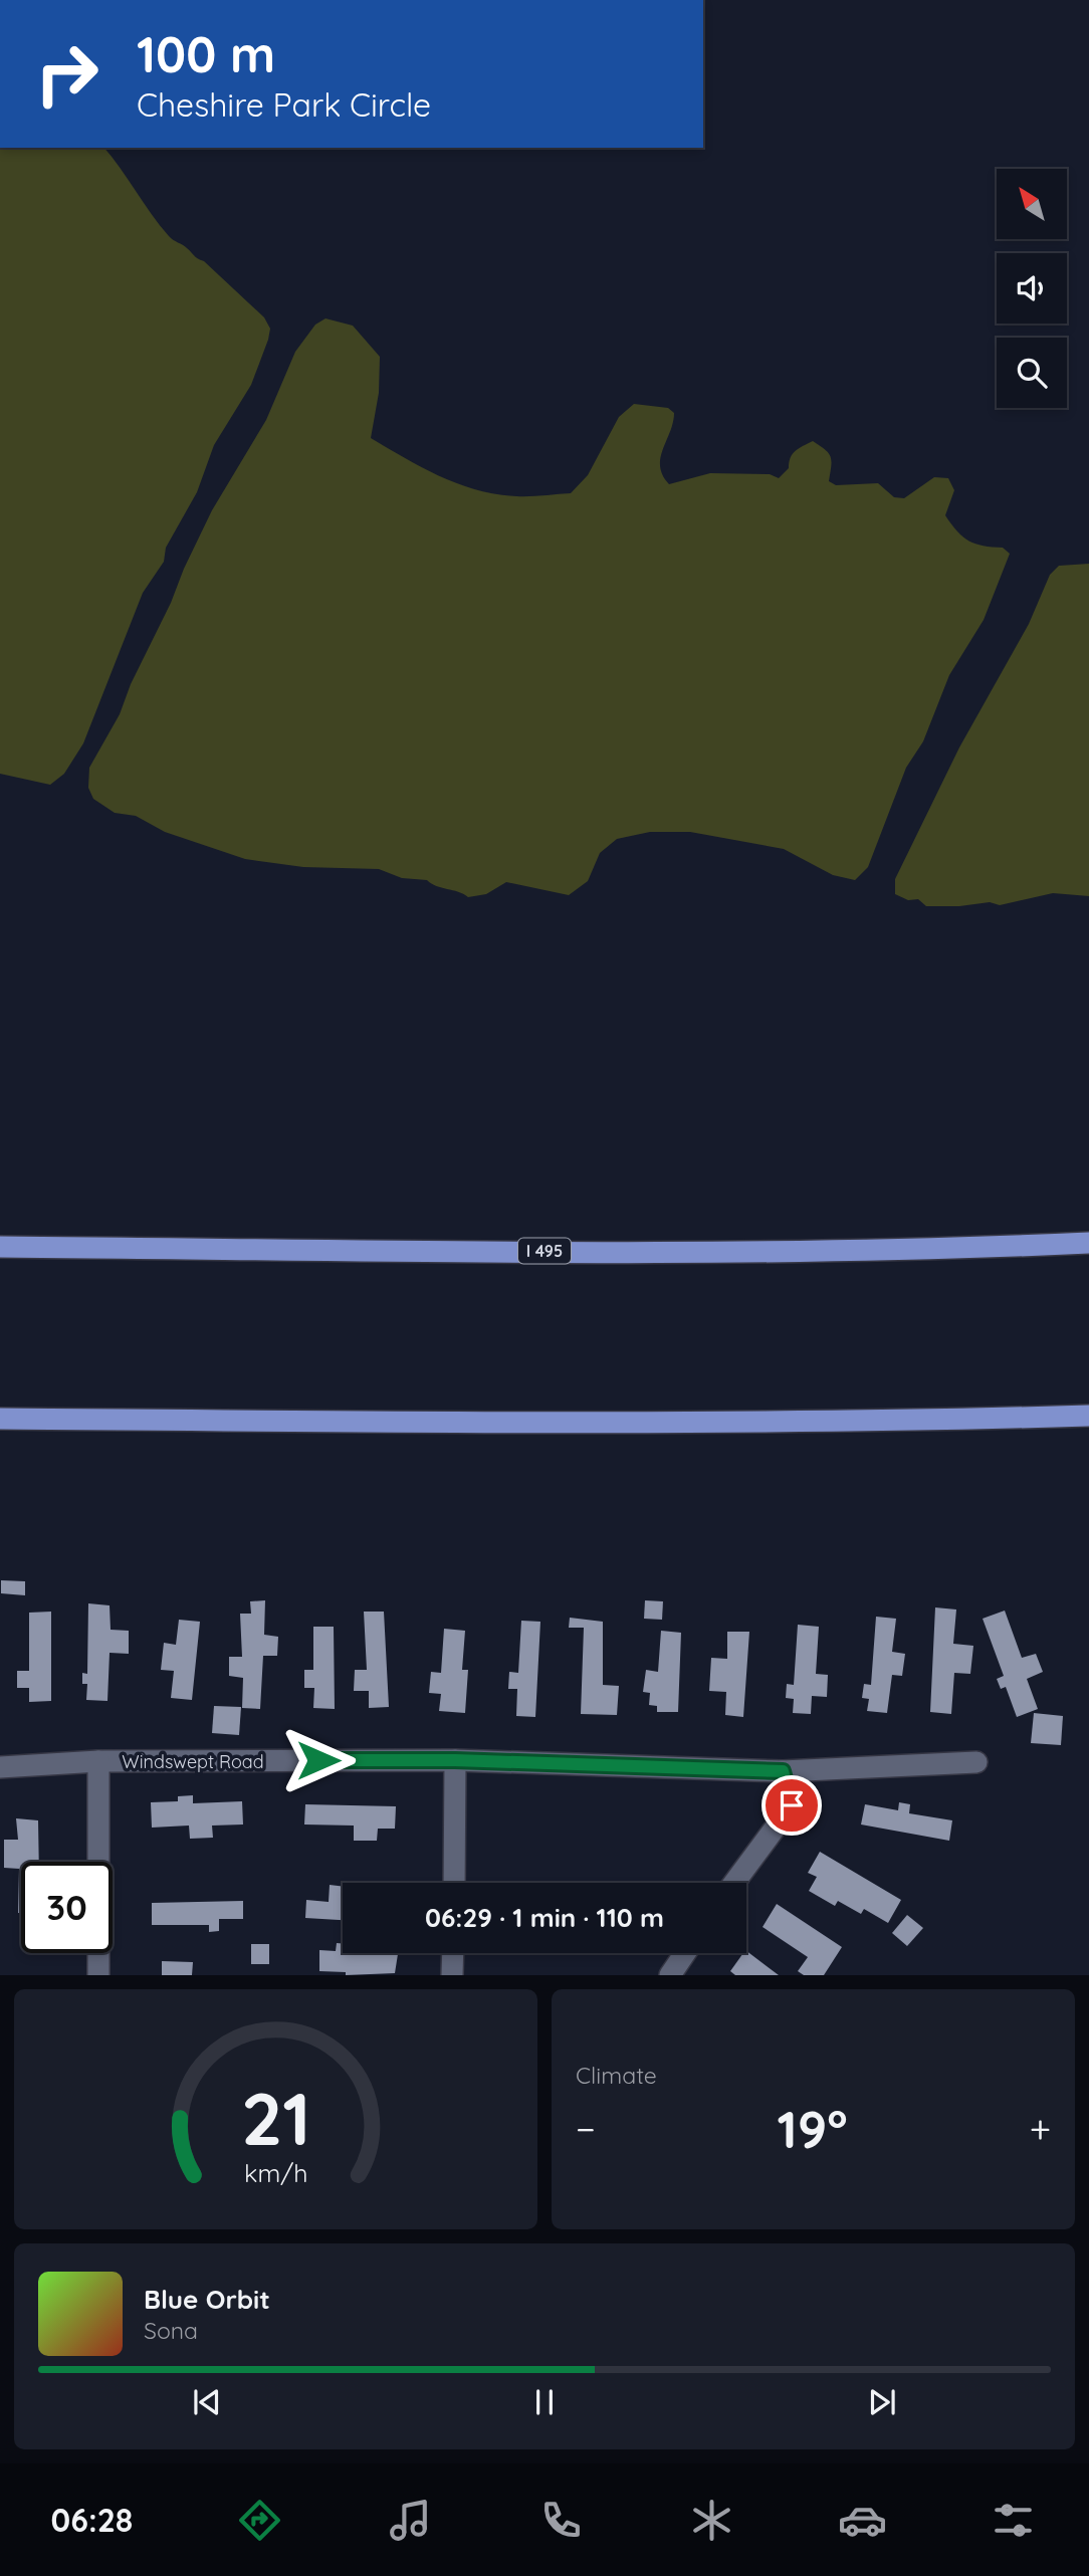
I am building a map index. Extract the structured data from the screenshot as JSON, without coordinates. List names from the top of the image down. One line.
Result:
{"streets":{"highway":["I 495"],"street":["Windswept Road"]},"north":"top left","page":{"turn":["100 m","Cheshire Park Circle"],"limit":"30","trip":"06:29 · 1 min · 110 m","tile":"Climate","heat":["−","19°","+"],"song":["Blue Orbit","Sona"],"tabs":"06:28","gauge":["21","km/h"]}}
